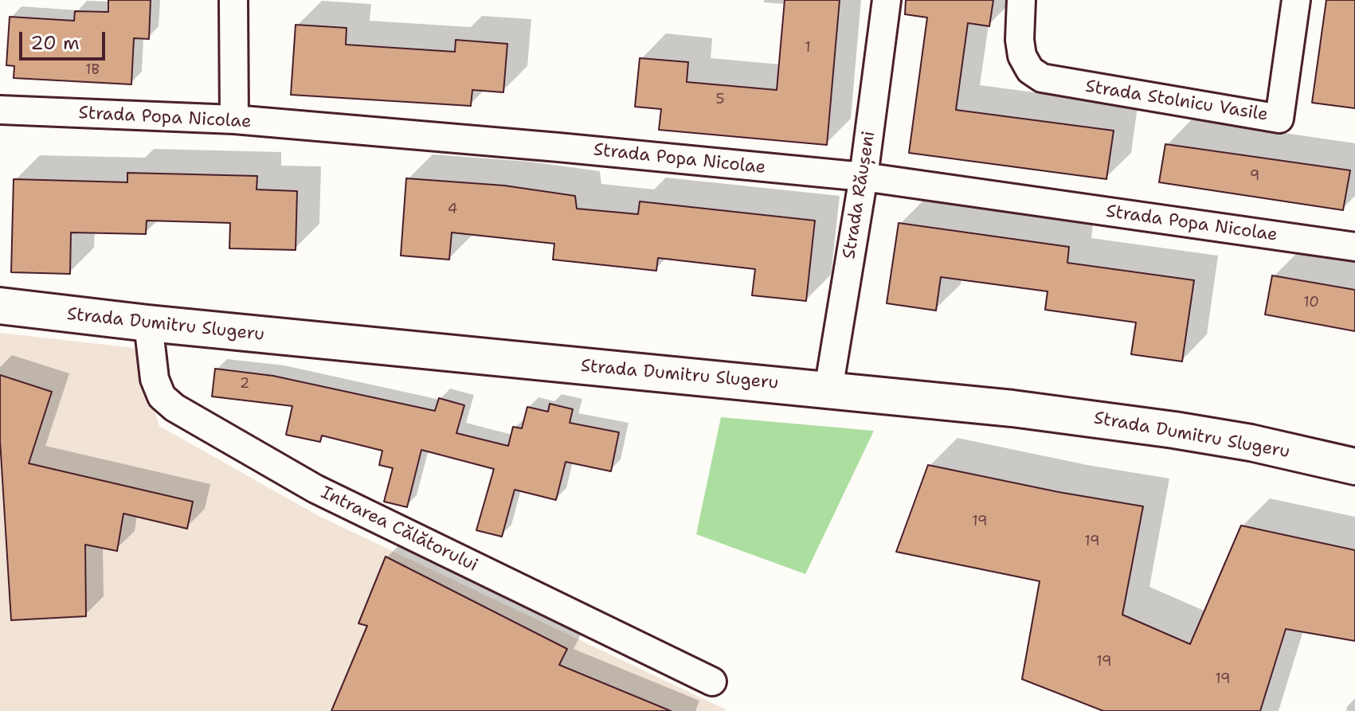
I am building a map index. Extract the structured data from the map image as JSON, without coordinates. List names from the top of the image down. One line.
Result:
{"streets":{"main road":["Strada Dumitru Slugeru"],"street":["Strada Stolnicu Vasile","Strada Popa Nicolae","Strada Răușeni","Intrarea Călătorului"]},"crossings":[["Strada Popa Nicolae","Strada Răușeni"],["Strada Răușeni","Strada Dumitru Slugeru"],["Strada Dumitru Slugeru","Intrarea Călătorului"]],"house_numbers":["1","1B","5","9","4","10","2","19","19","19","19"],"scale_bar":"20 m"}
